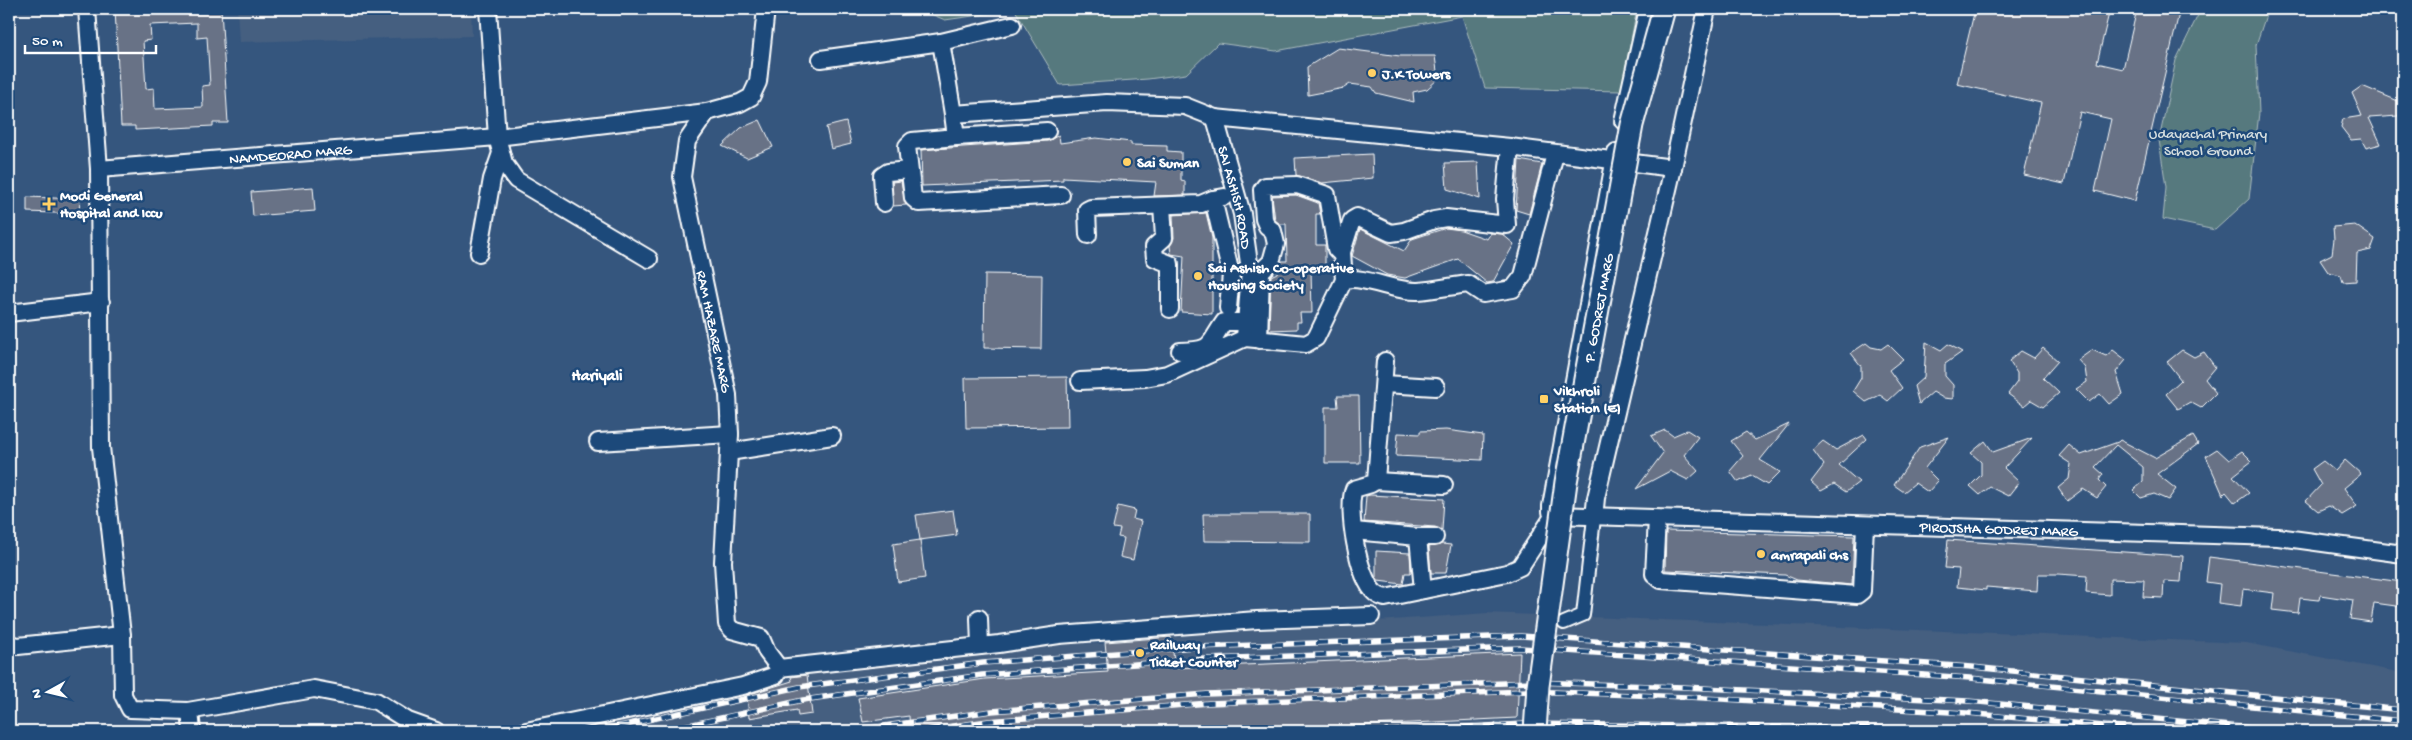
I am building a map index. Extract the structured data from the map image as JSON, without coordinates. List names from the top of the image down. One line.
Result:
{"streets":{"street":["NAMDEORAO MARG","SAI ASHISH ROAD","P. GODREJ MARG","RAM HAZARE MARG","PIROJSHA GODREJ MARG"]},"crossings":[["NAMDEORAO MARG","RAM HAZARE MARG"]],"districts":["Hariyali"],"parks":["Udayachal Primary School Ground"],"places":{"other":["J.K Towers","Sai Suman","Sai Ashish Co-operative Housing Society","amrapali chs","Railway Ticket Counter"],"health":["Modi General Hospital and Iccu"],"transit":["Vikhroli Station (E)"]},"scale_bar":"50 m","north":"left"}
